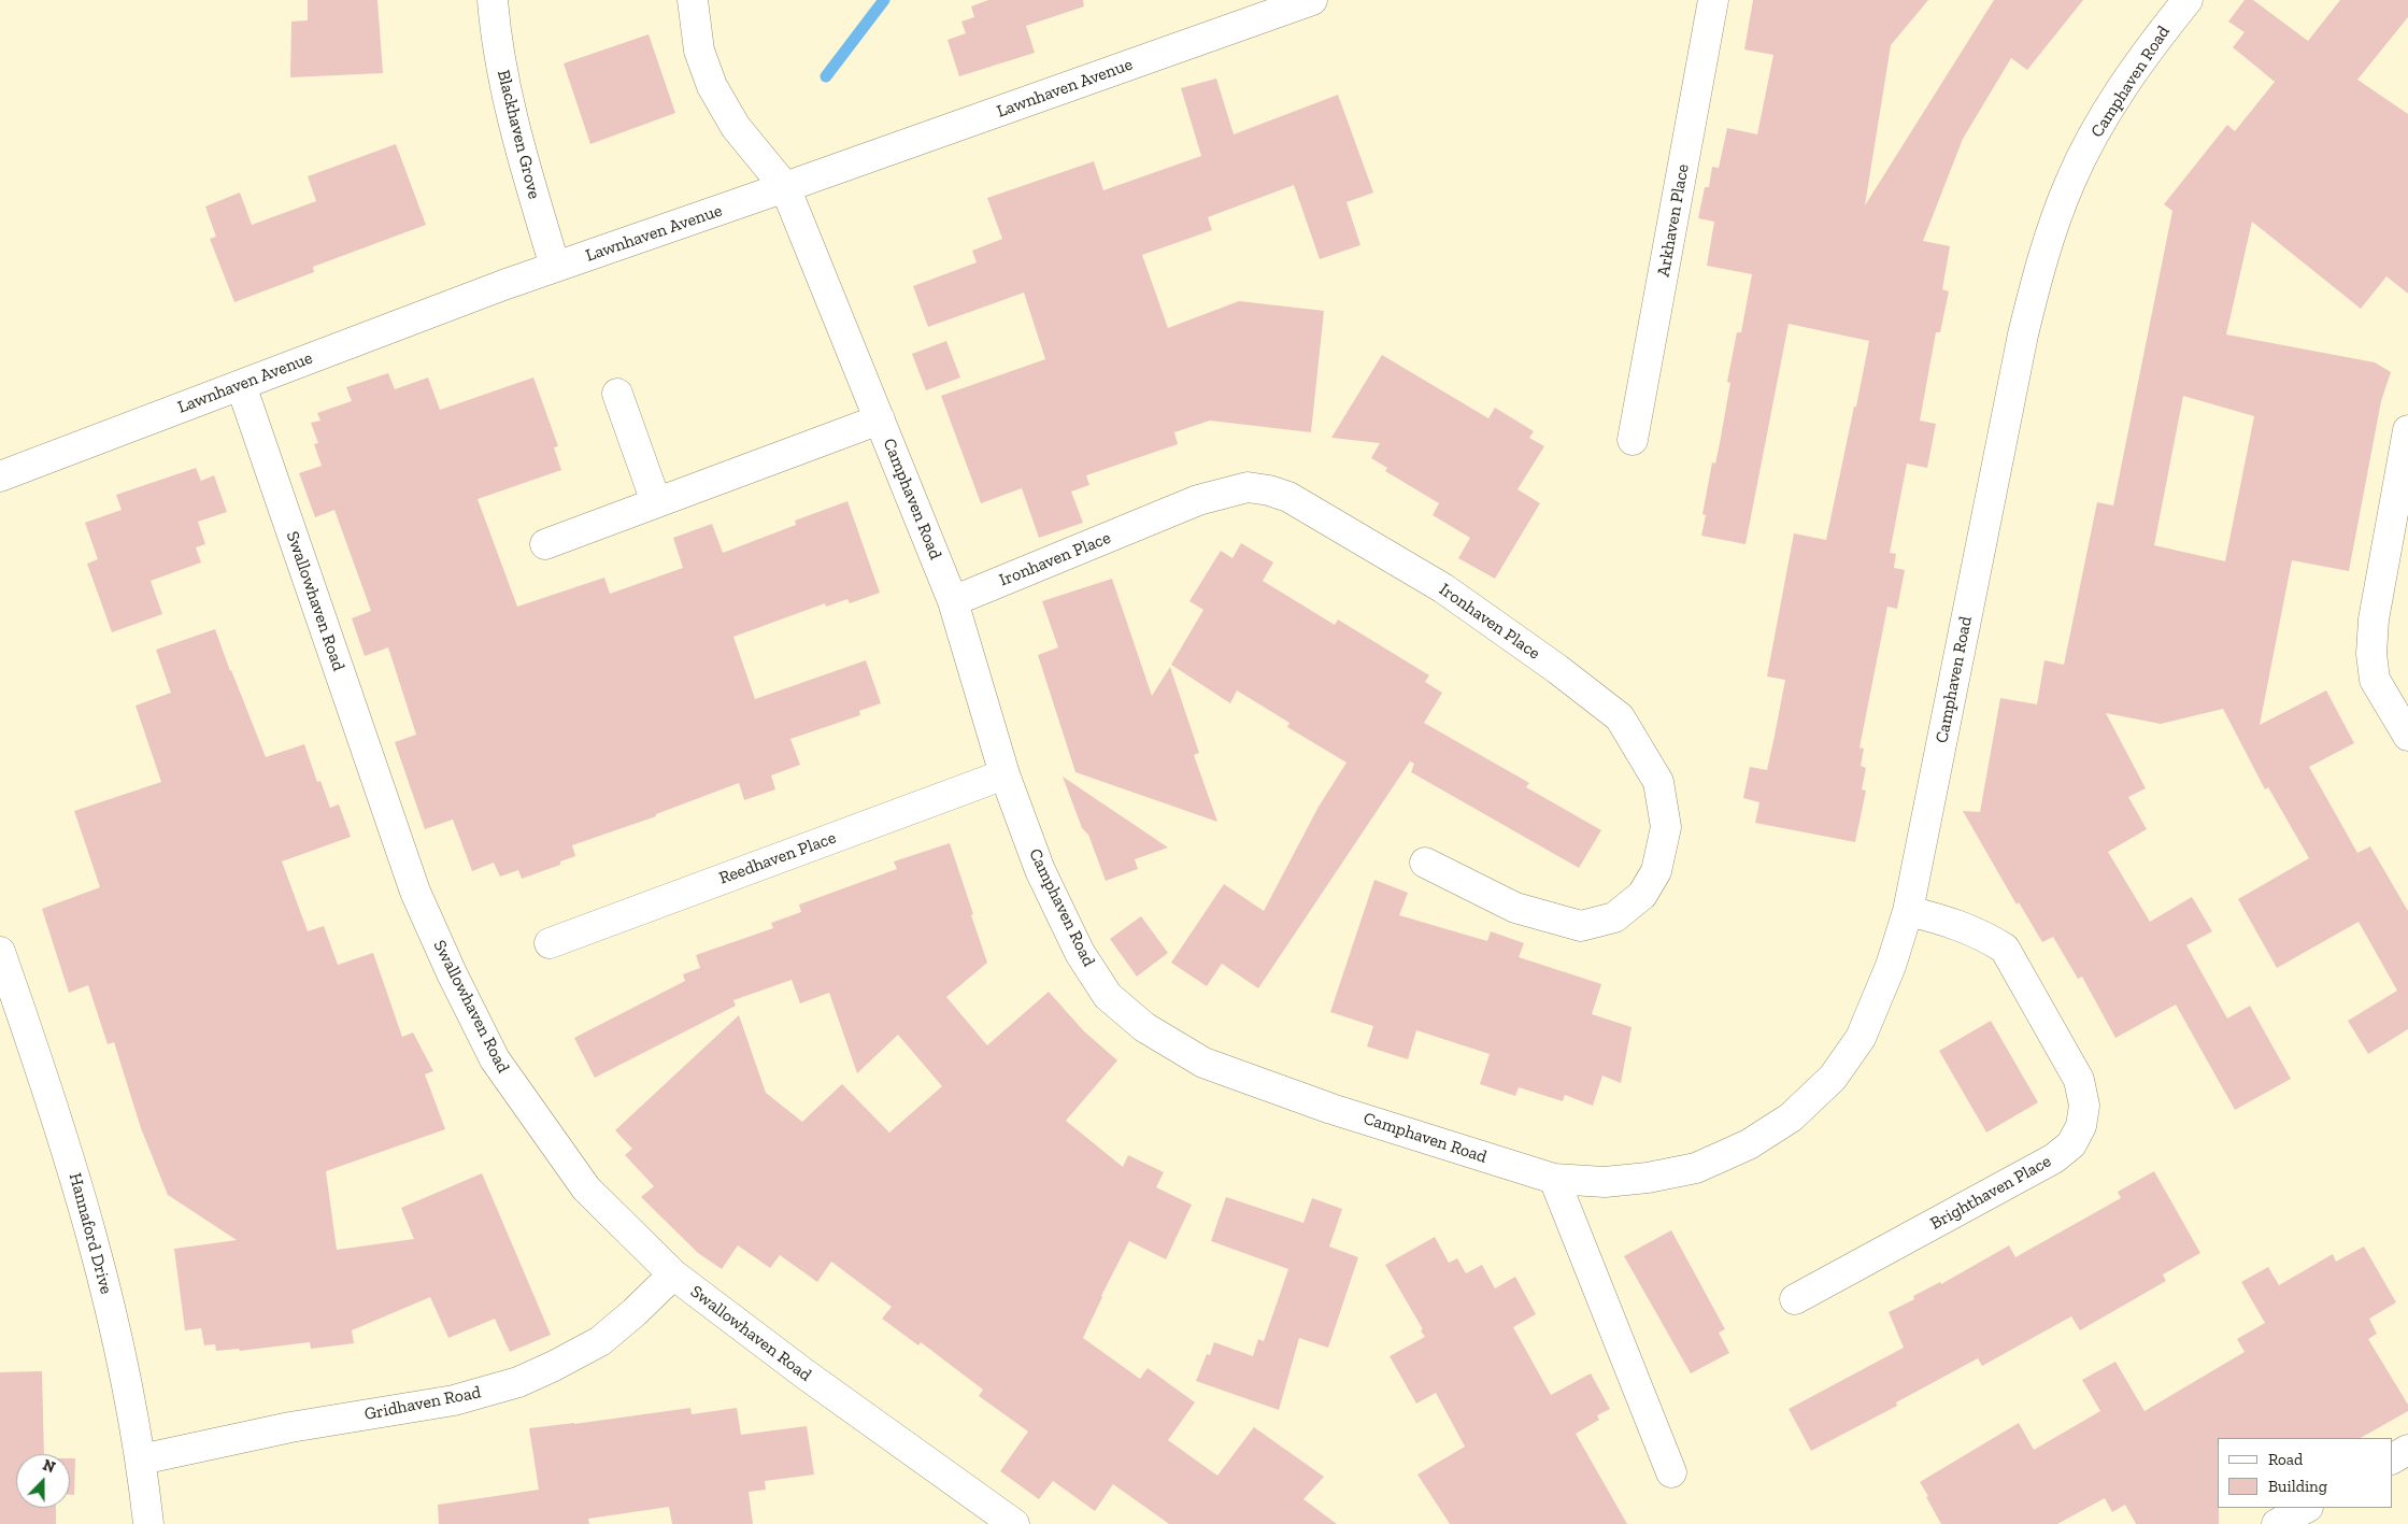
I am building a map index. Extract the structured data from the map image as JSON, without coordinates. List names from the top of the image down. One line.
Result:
{"streets":{"street":["Camphaven Road","Lawnhaven Avenue","Blackhaven Grove","Arkhaven Place","Ironhaven Place","Swallowhaven Road","Reedhaven Place","Brighthaven Place","Hannaford Drive","Gridhaven Road"]},"crossings":[["Camphaven Road","Lawnhaven Avenue"],["Camphaven Road","Ironhaven Place"],["Camphaven Road","Reedhaven Place"],["Camphaven Road","Brighthaven Place"],["Lawnhaven Avenue","Blackhaven Grove"],["Lawnhaven Avenue","Swallowhaven Road"],["Swallowhaven Road","Gridhaven Road"],["Hannaford Drive","Gridhaven Road"]],"legend":["Road","Building"],"north":"top"}
